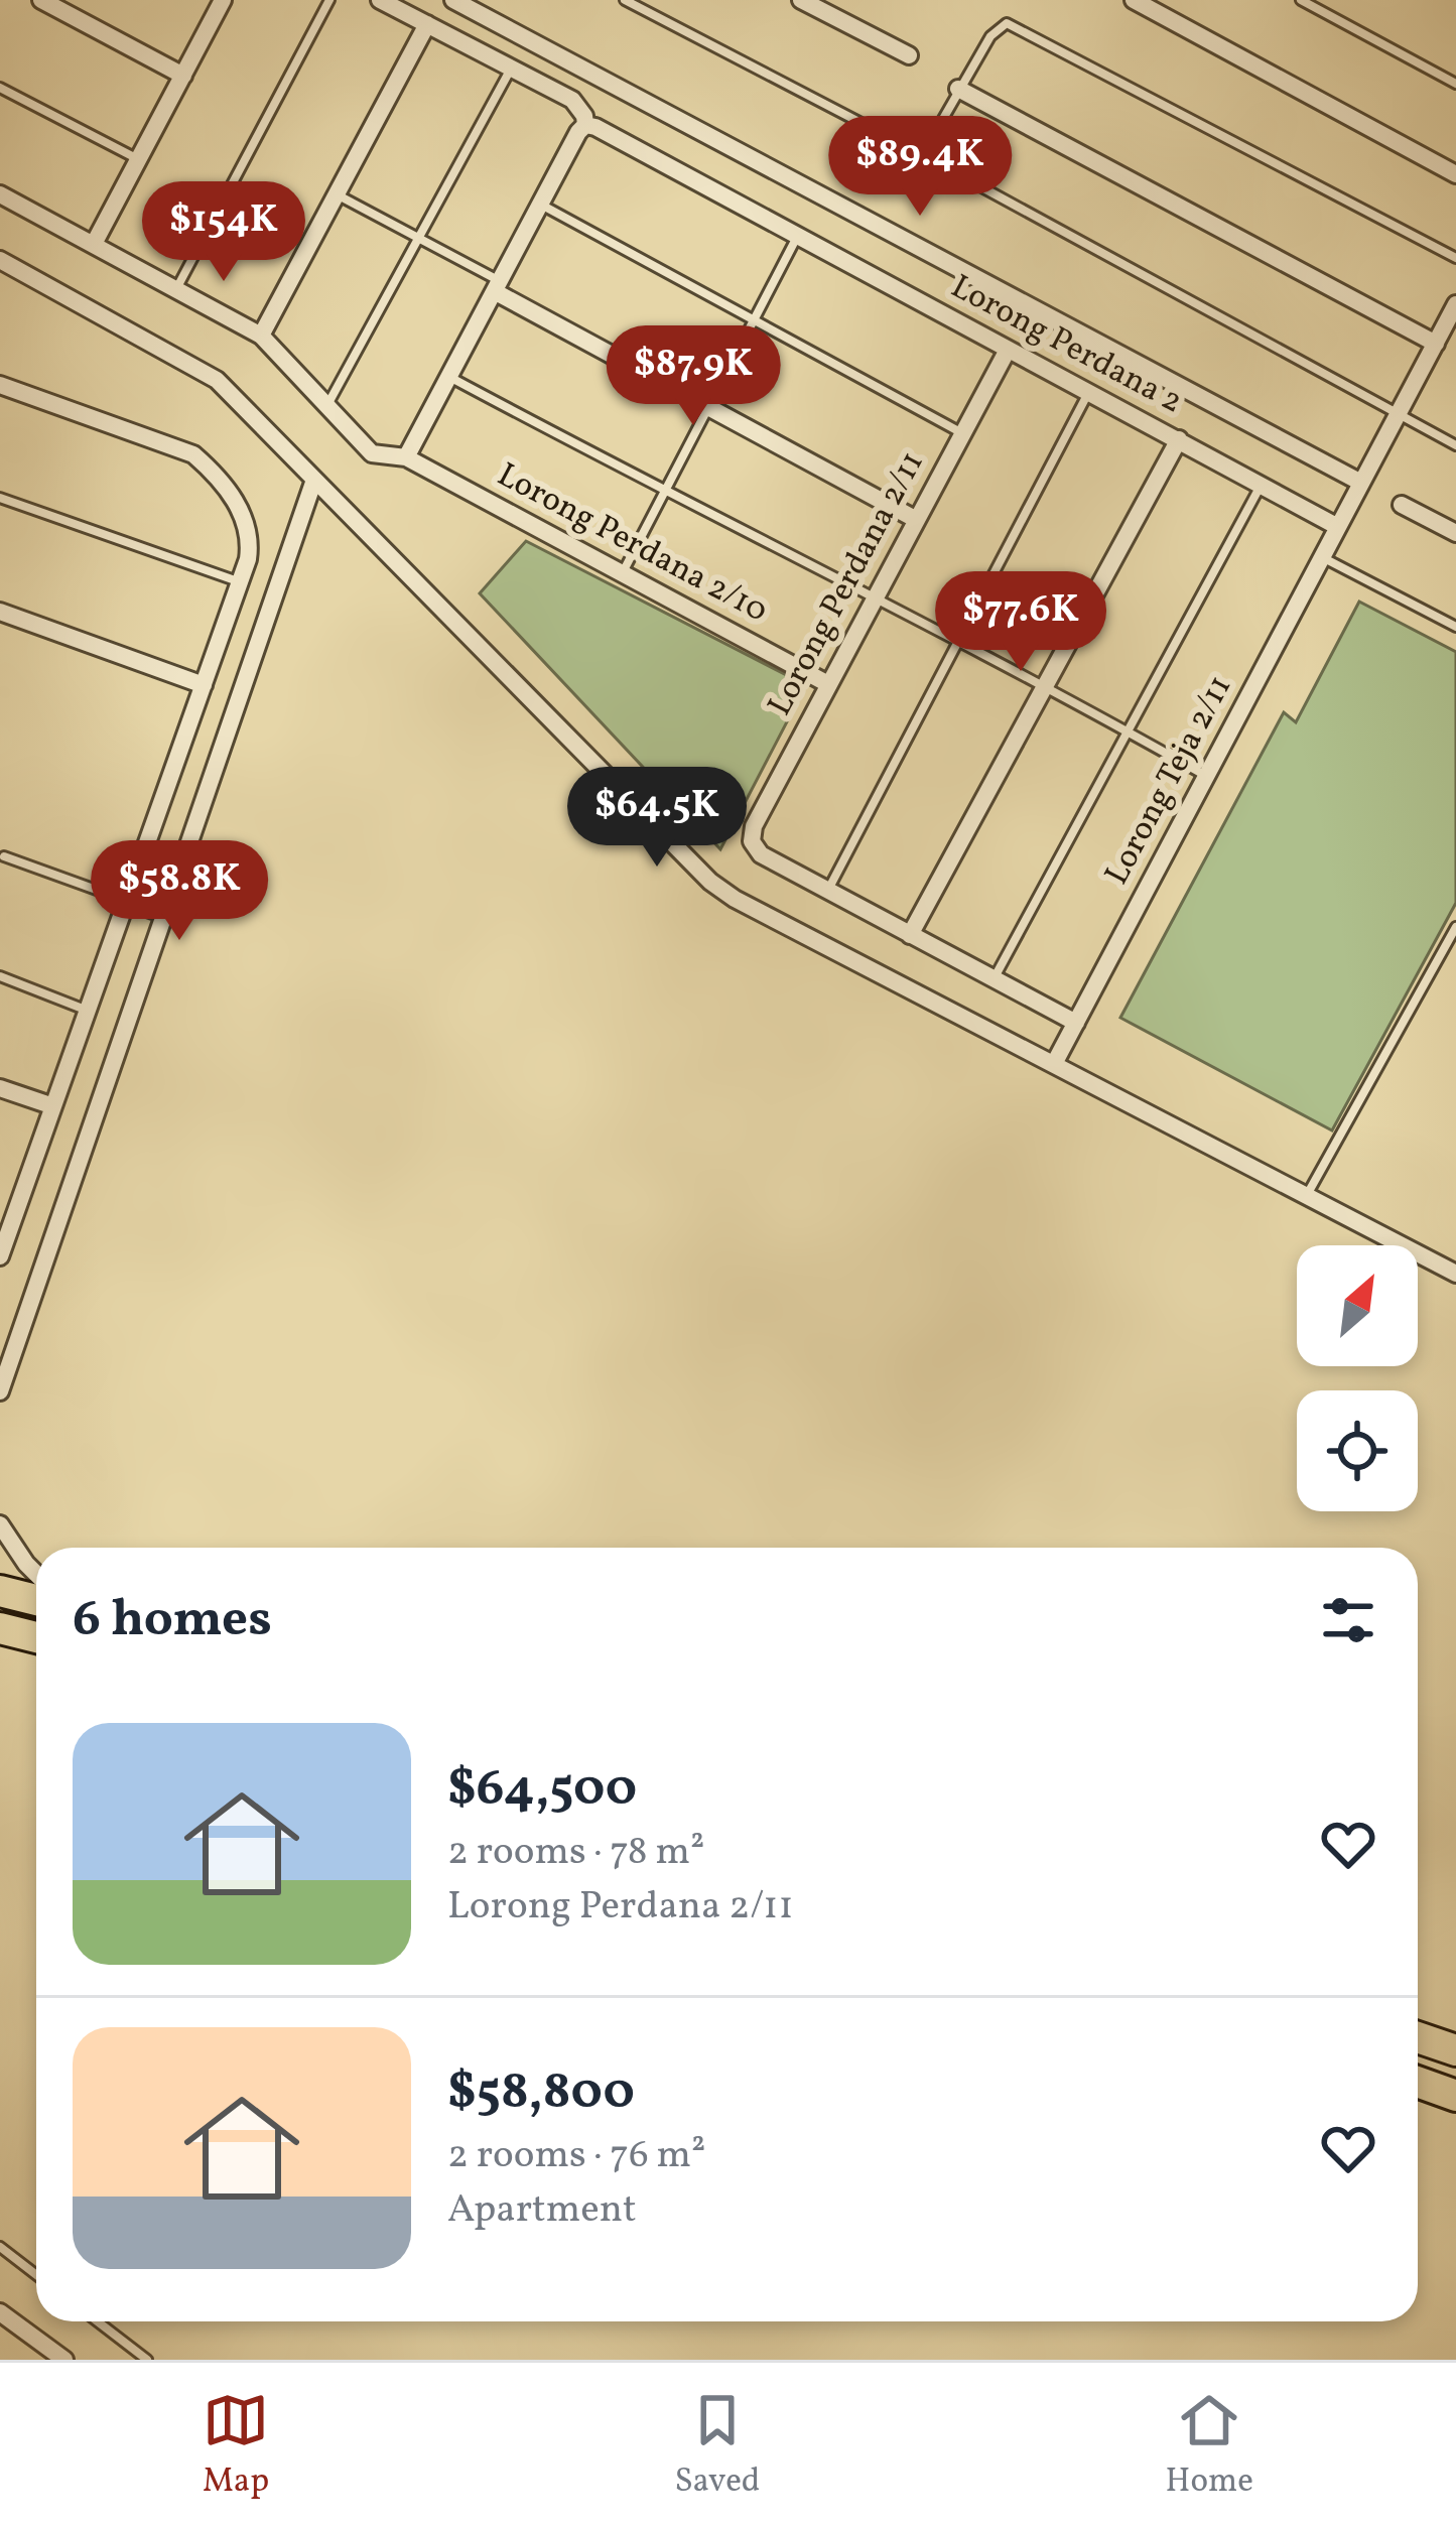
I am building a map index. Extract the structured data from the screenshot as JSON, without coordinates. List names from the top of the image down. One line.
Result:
{"streets":{"street":["Lorong Perdana 2","Lorong Perdana 2/10","Lorong Perdana 2/11","Lorong Teja 2/11"]},"crossings":[["Lorong Perdana 2","Lorong Perdana 2/11"],["Lorong Perdana 2","Lorong Teja 2/11"],["Lorong Perdana 2/10","Lorong Perdana 2/11"],["Lorong Perdana 2/11","Lorong Teja 2/11"]],"north":"top right","page":{"price":["$89.4K","$154K","$87.9K","$77.6K","$64.5K","$58.8K"],"heading":"6 homes","list":[{"name":"$64,500","note":"2 rooms · 78 m² · Lorong Perdana 2/11"},{"name":"$58,800","note":"2 rooms · 76 m² · Apartment"}],"tabs":["Map","Saved","Home"]}}
